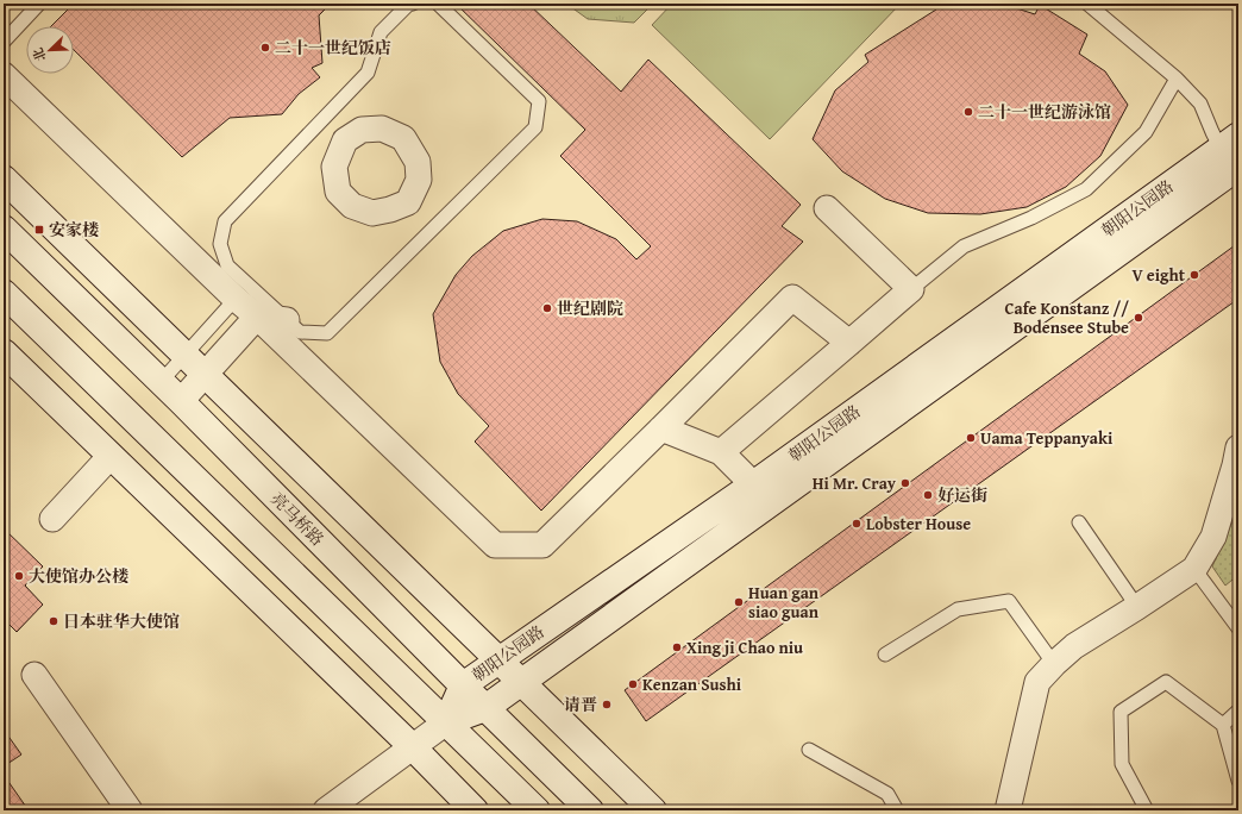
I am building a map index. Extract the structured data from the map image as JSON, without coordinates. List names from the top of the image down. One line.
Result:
{"streets":{"main road":["朝阳公园路","亮马桥路"]},"crossings":[["朝阳公园路","亮马桥路"]],"places":{"other":["二十一世纪饭店","二十一世纪游泳馆","V eight","世纪剧院","Cafe Konstanz // Bodensee Stube","Uama Teppanyaki","Hi Mr. Cray","好运街","Lobster House","大使馆办公楼","Huan gan siao guan","日本驻华大使馆","Xing ji Chao niu","Kenzan Sushi","请晋"],"transit":["安家楼"]},"north":"bottom left"}
